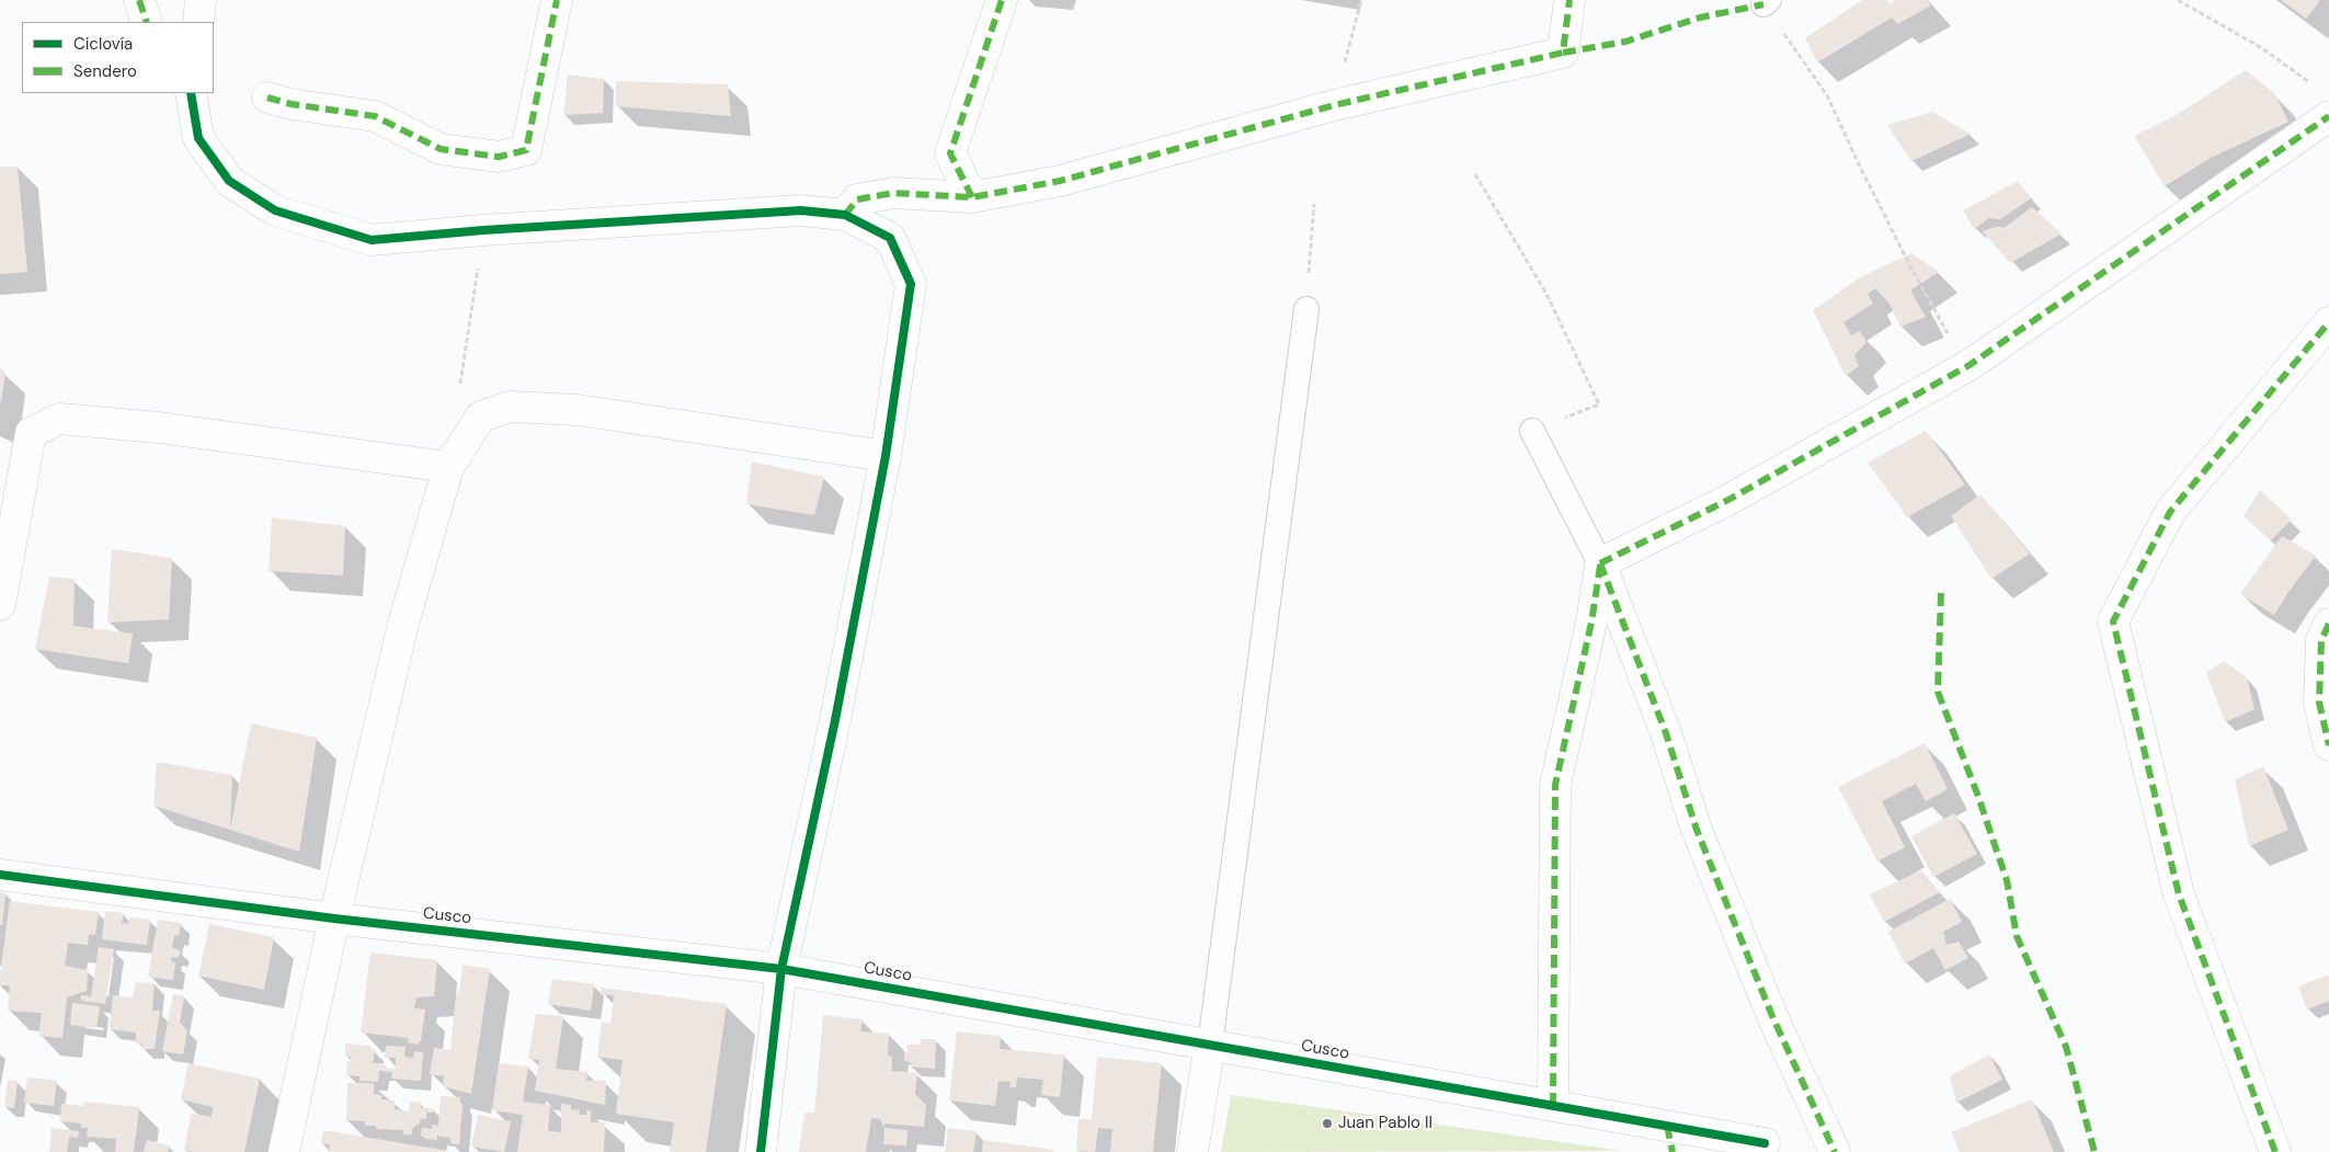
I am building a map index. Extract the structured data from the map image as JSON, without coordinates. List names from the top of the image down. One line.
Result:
{"streets":{"street":["Cusco"]},"places":["Juan Pablo II"],"legend":["Ciclovía","Sendero"]}
